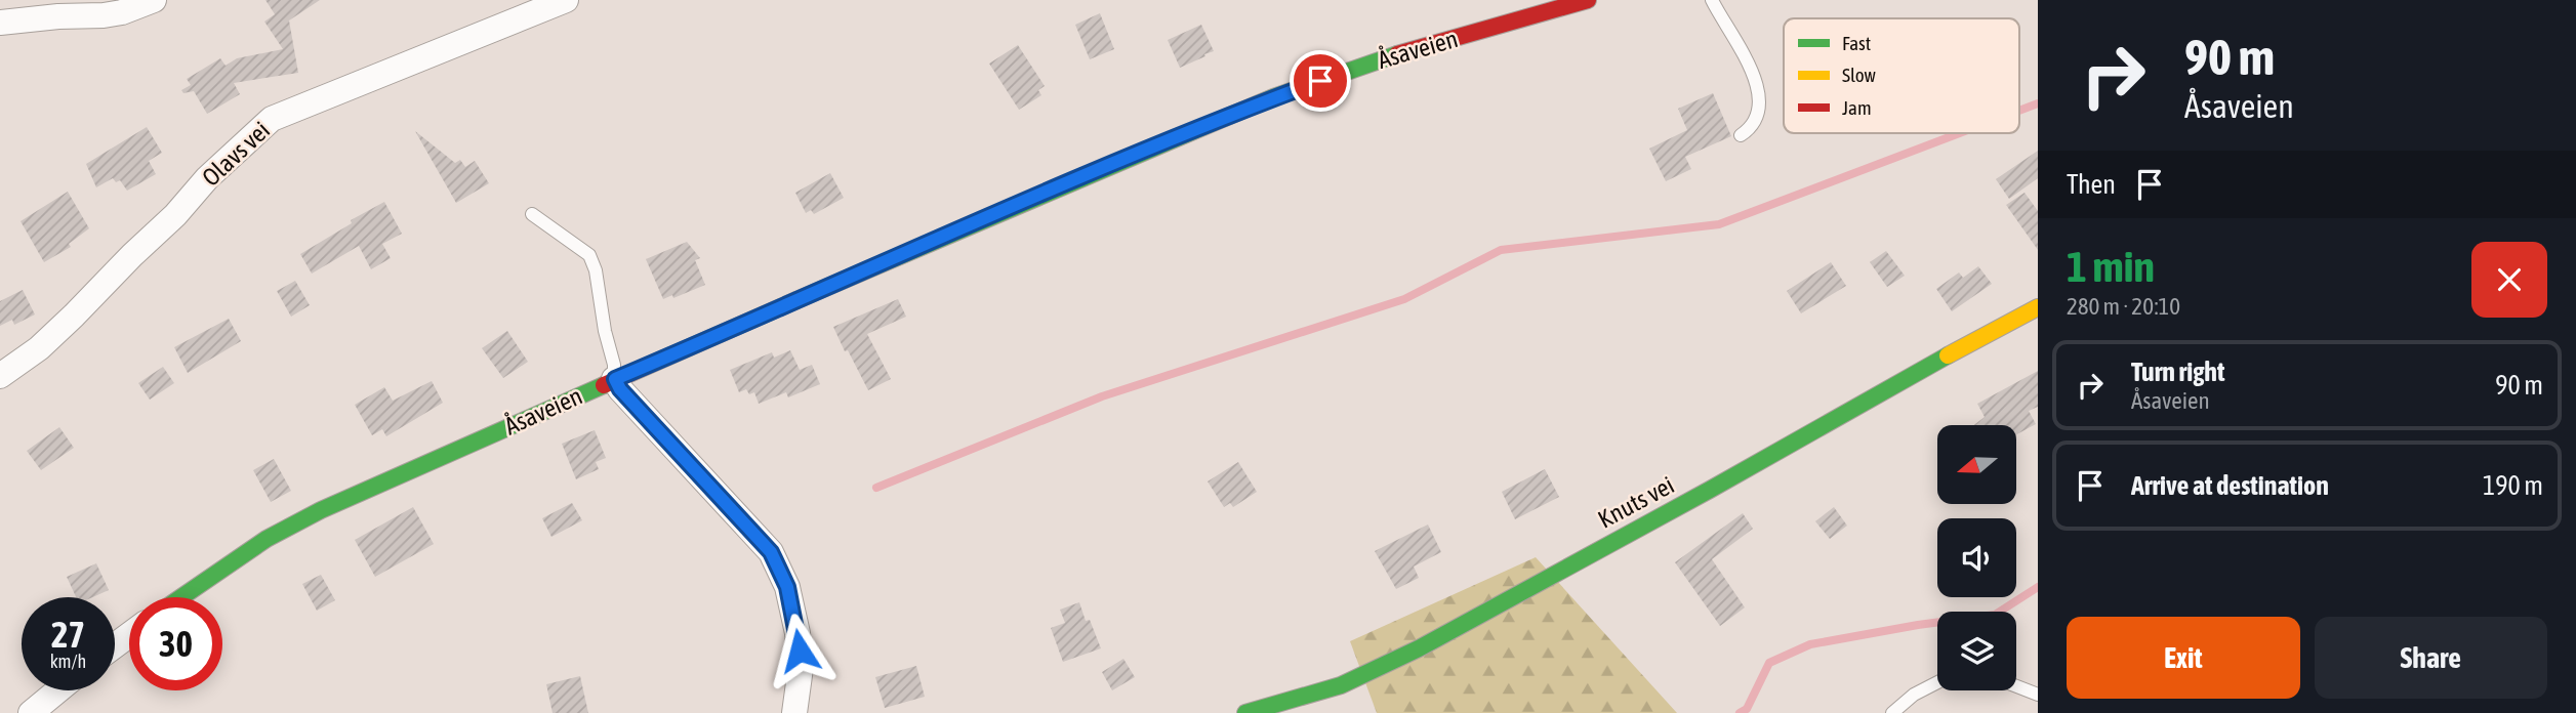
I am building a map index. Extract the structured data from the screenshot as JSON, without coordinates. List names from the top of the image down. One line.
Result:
{"streets":{"street":["Åsaveien","Olavs vei","Knuts vei"]},"legend":["Fast","Slow","Jam"],"north":"left","page":{"turn":["90 m","Åsaveien"],"then":"Then","heading":["1 min","280 m · 20:10"],"list":[{"name":"Turn right","note":"Åsaveien","value":"90 m"},{"name":"Arrive at destination","value":"190 m"}],"speed":"27 km/h","limit":"30","buttons":["Exit","Share"]}}
